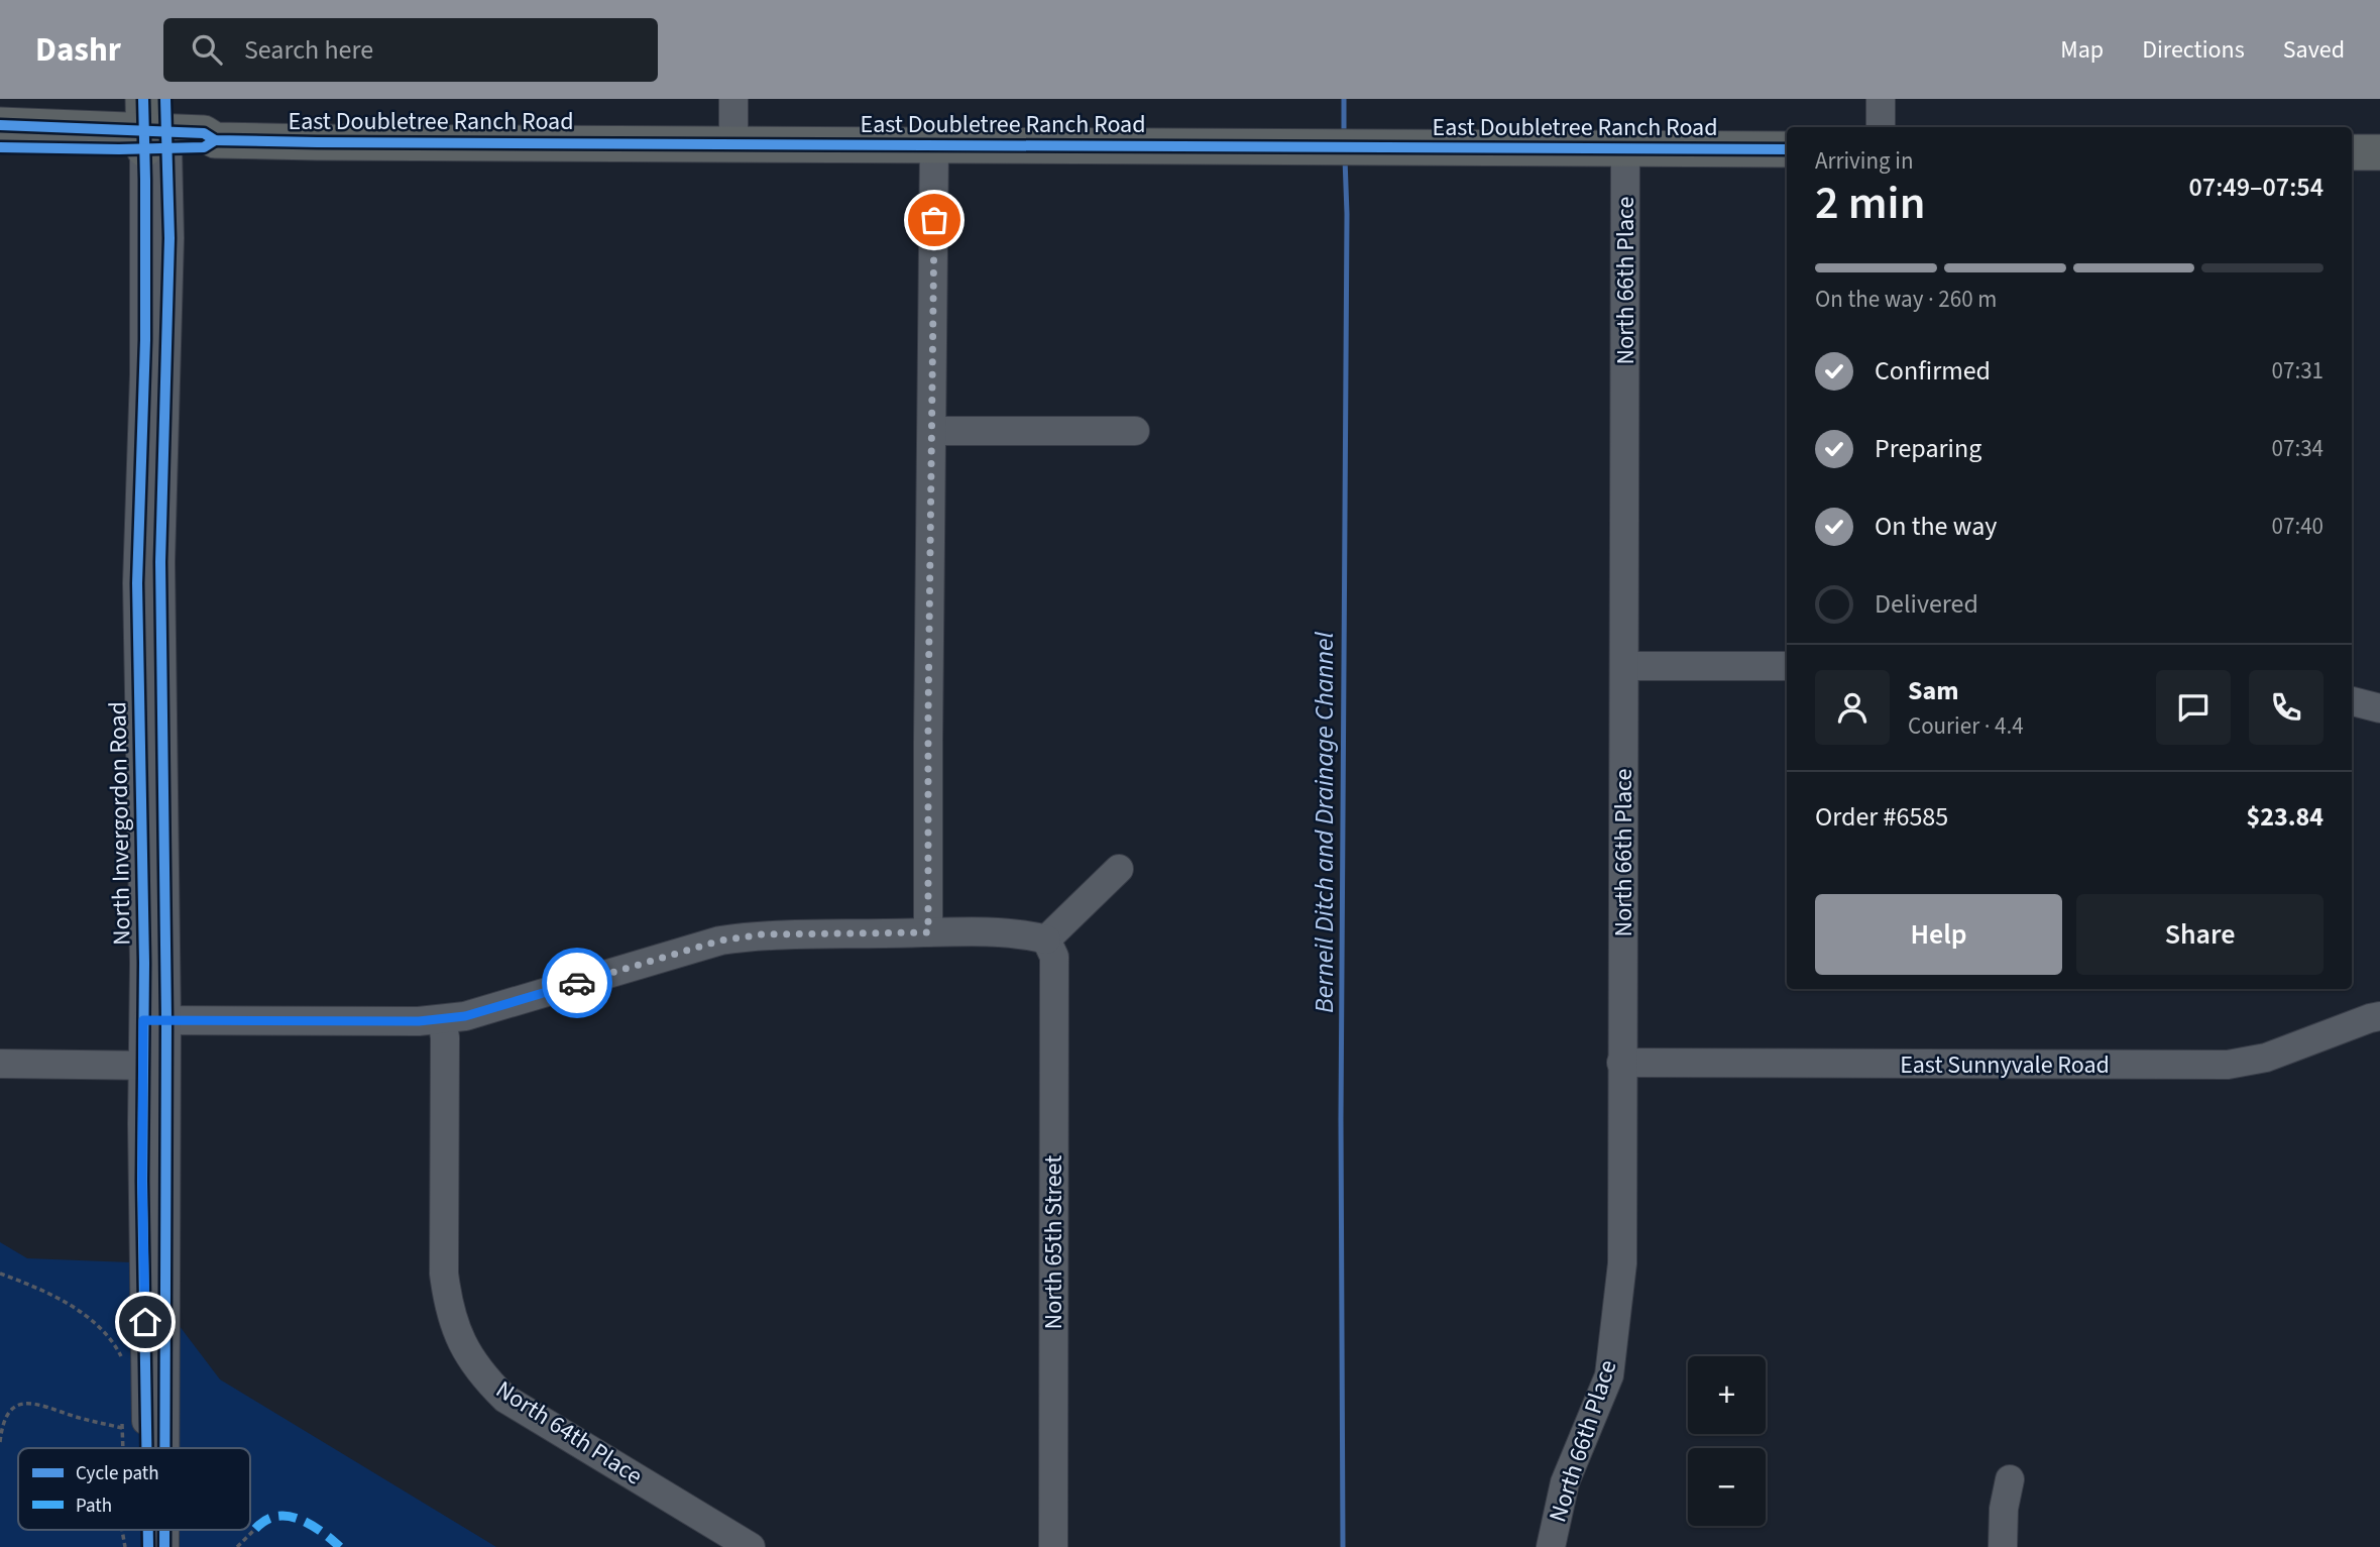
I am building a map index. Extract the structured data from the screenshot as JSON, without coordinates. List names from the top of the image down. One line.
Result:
{"streets":{"main road":["East Doubletree Ranch Road"],"street":["North 66th Place","North Invergordon Road","East Sunnyvale Road","North 65th Street","North 64th Place"]},"crossings":[["East Doubletree Ranch Road","North 66th Place"],["East Doubletree Ranch Road","North Invergordon Road"],["North 66th Place","East Sunnyvale Road"]],"water":["Berneil Ditch and Drainage Channel"],"legend":["Cycle path","Path"],"page":{"header":"Dashr","search":"Search here","nav":["Map","Directions","Saved"],"heading":["2 min","Arriving in","07:49–07:54"],"panel":["Sam","Courier · 4.4","Order #6585","$23.84"],"bar":"On the way · 260 m","list":[["Confirmed","07:31"],["Preparing","07:34"],["On the way","07:40"],"Delivered"],"buttons":["Help","Share"],"map_buttons":["+","−"]}}
